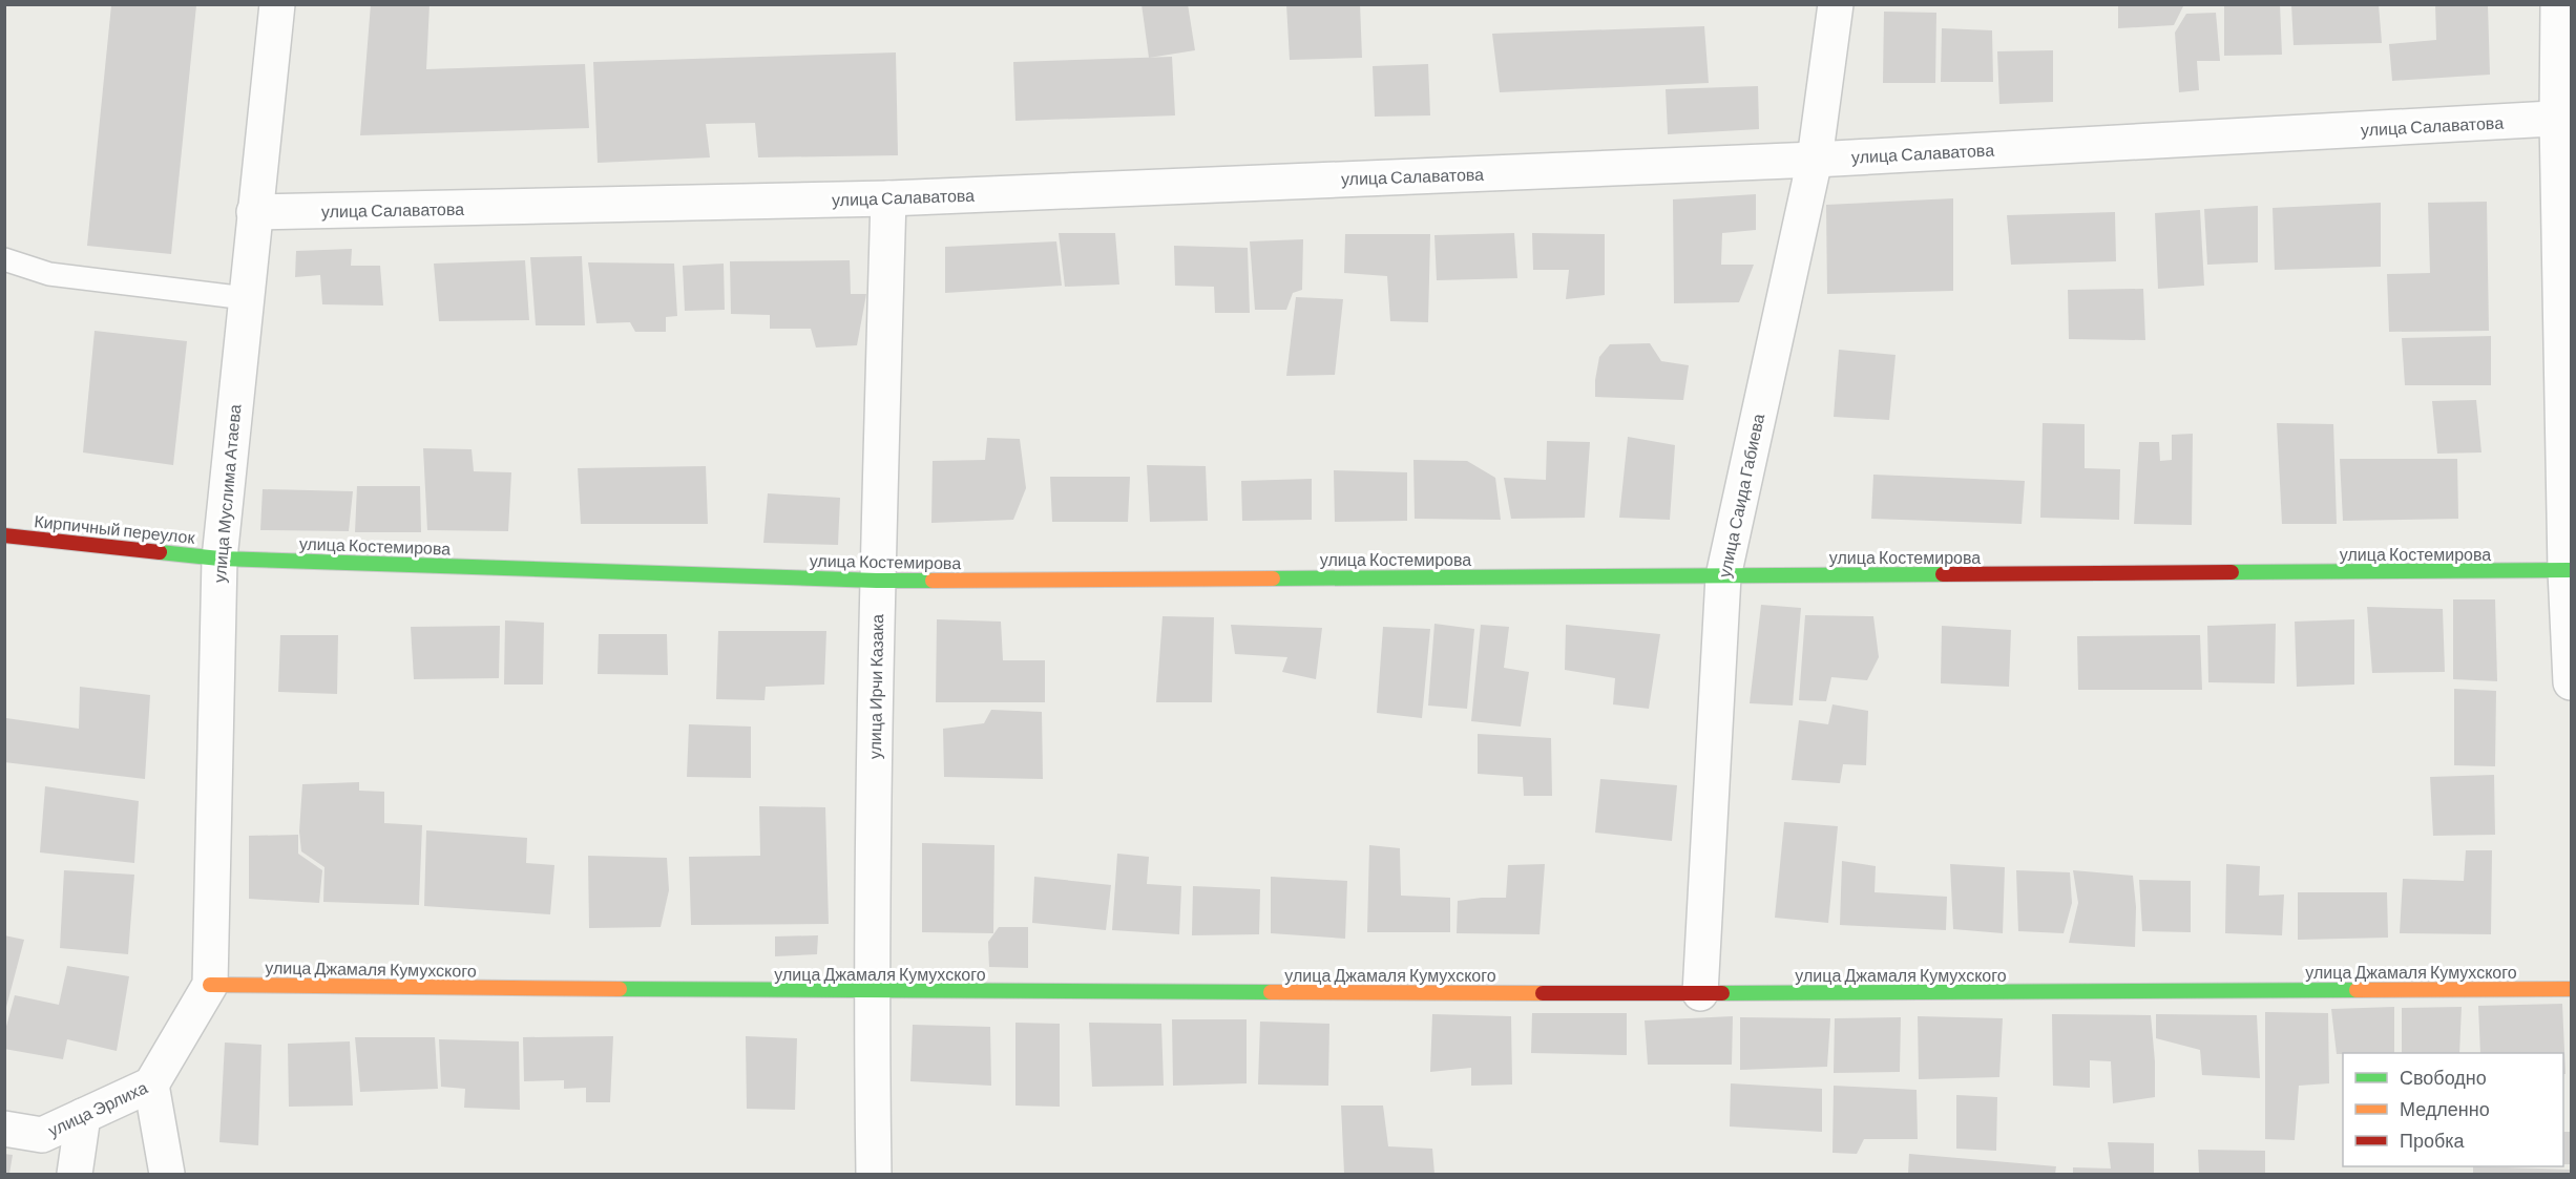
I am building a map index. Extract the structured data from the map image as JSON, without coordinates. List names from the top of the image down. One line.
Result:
{"streets":{"street":["улица Салаватова","улица Муслима Атаева","улица Саида Габиева","Кирпичный переулок","улица Костемирова","улица Ирчи Казака","улица Джамаля Кумухского","улица Эрлиха"]},"crossings":[["улица Салаватова","улица Муслима Атаева"],["улица Салаватова","улица Саида Габиева"],["улица Салаватова","улица Ирчи Казака"],["улица Муслима Атаева","Кирпичный переулок"],["улица Муслима Атаева","улица Костемирова"],["улица Муслима Атаева","улица Джамаля Кумухского"],["улица Муслима Атаева","улица Эрлиха"],["улица Саида Габиева","улица Костемирова"],["улица Саида Габиева","улица Джамаля Кумухского"],["Кирпичный переулок","улица Костемирова"],["улица Костемирова","улица Ирчи Казака"],["улица Ирчи Казака","улица Джамаля Кумухского"],["улица Джамаля Кумухского","улица Эрлиха"]],"legend":["Свободно","Медленно","Пробка"]}
